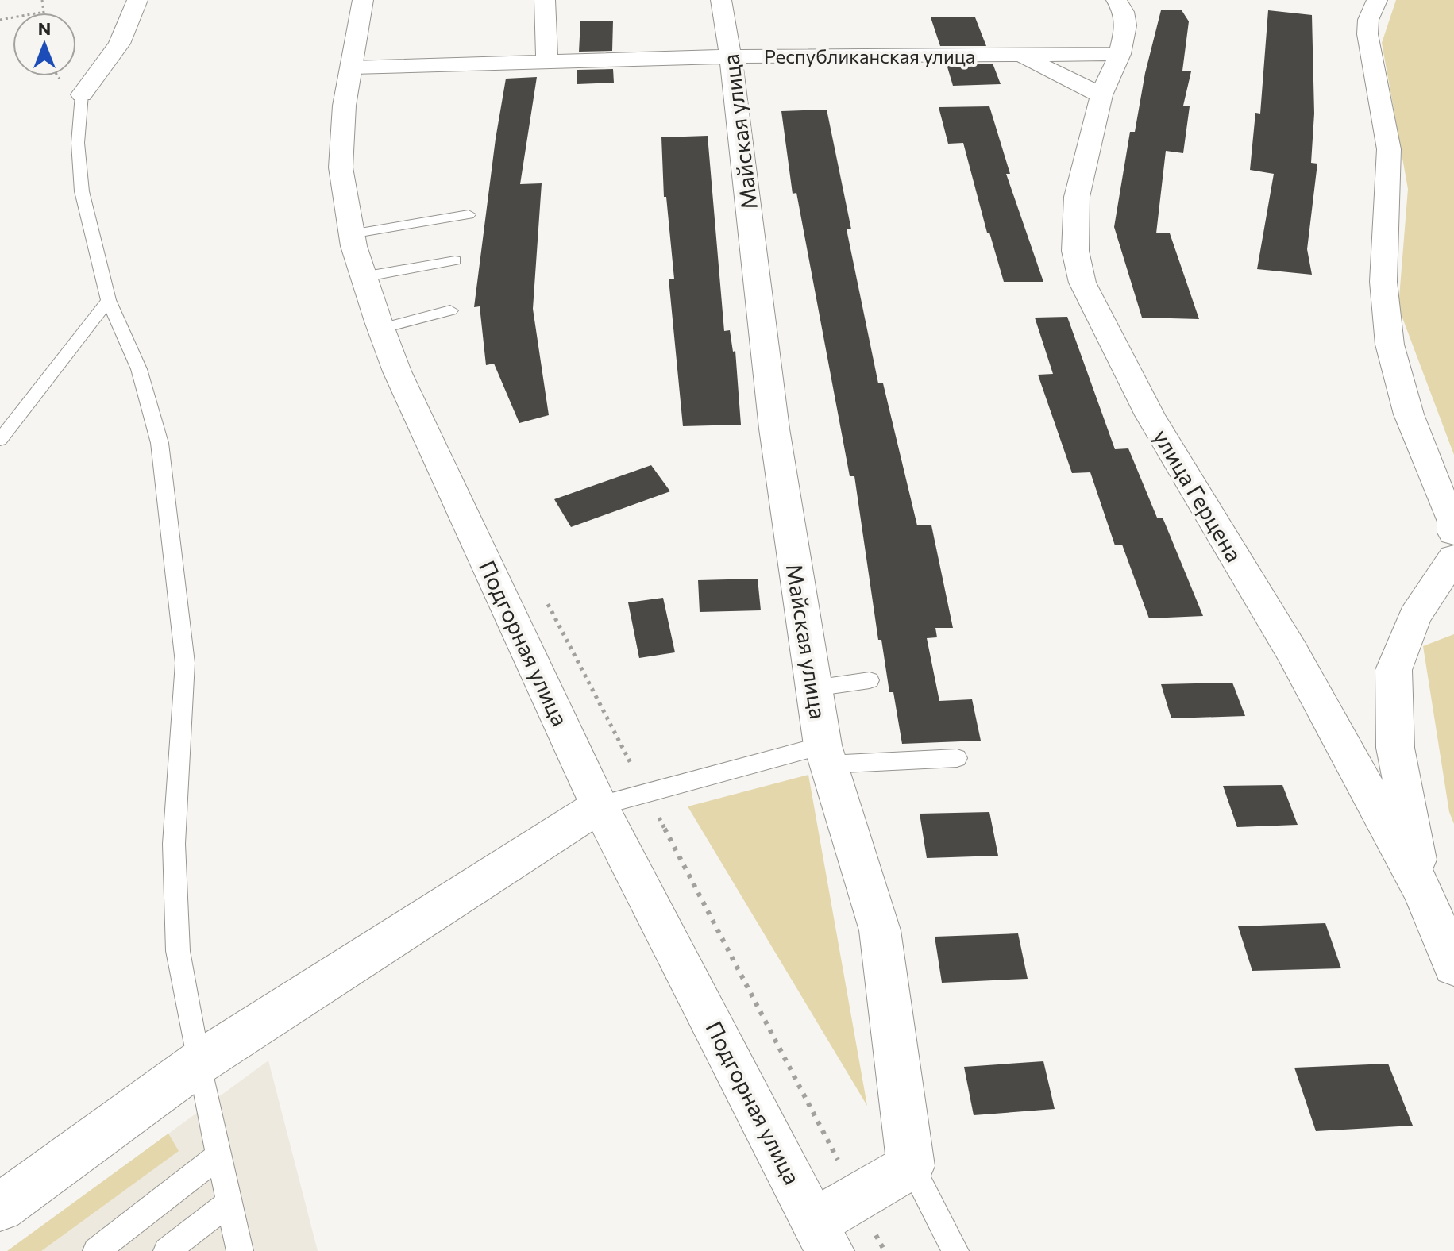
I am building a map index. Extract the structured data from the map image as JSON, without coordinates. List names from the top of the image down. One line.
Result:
{"streets":{"street":["Республиканская улица","Майская улица","улица Герцена","Подгорная улица"]},"crossings":[["Республиканская улица","Майская улица"],["Республиканская улица","улица Герцена"],["Республиканская улица","Подгорная улица"]],"north":"top"}
